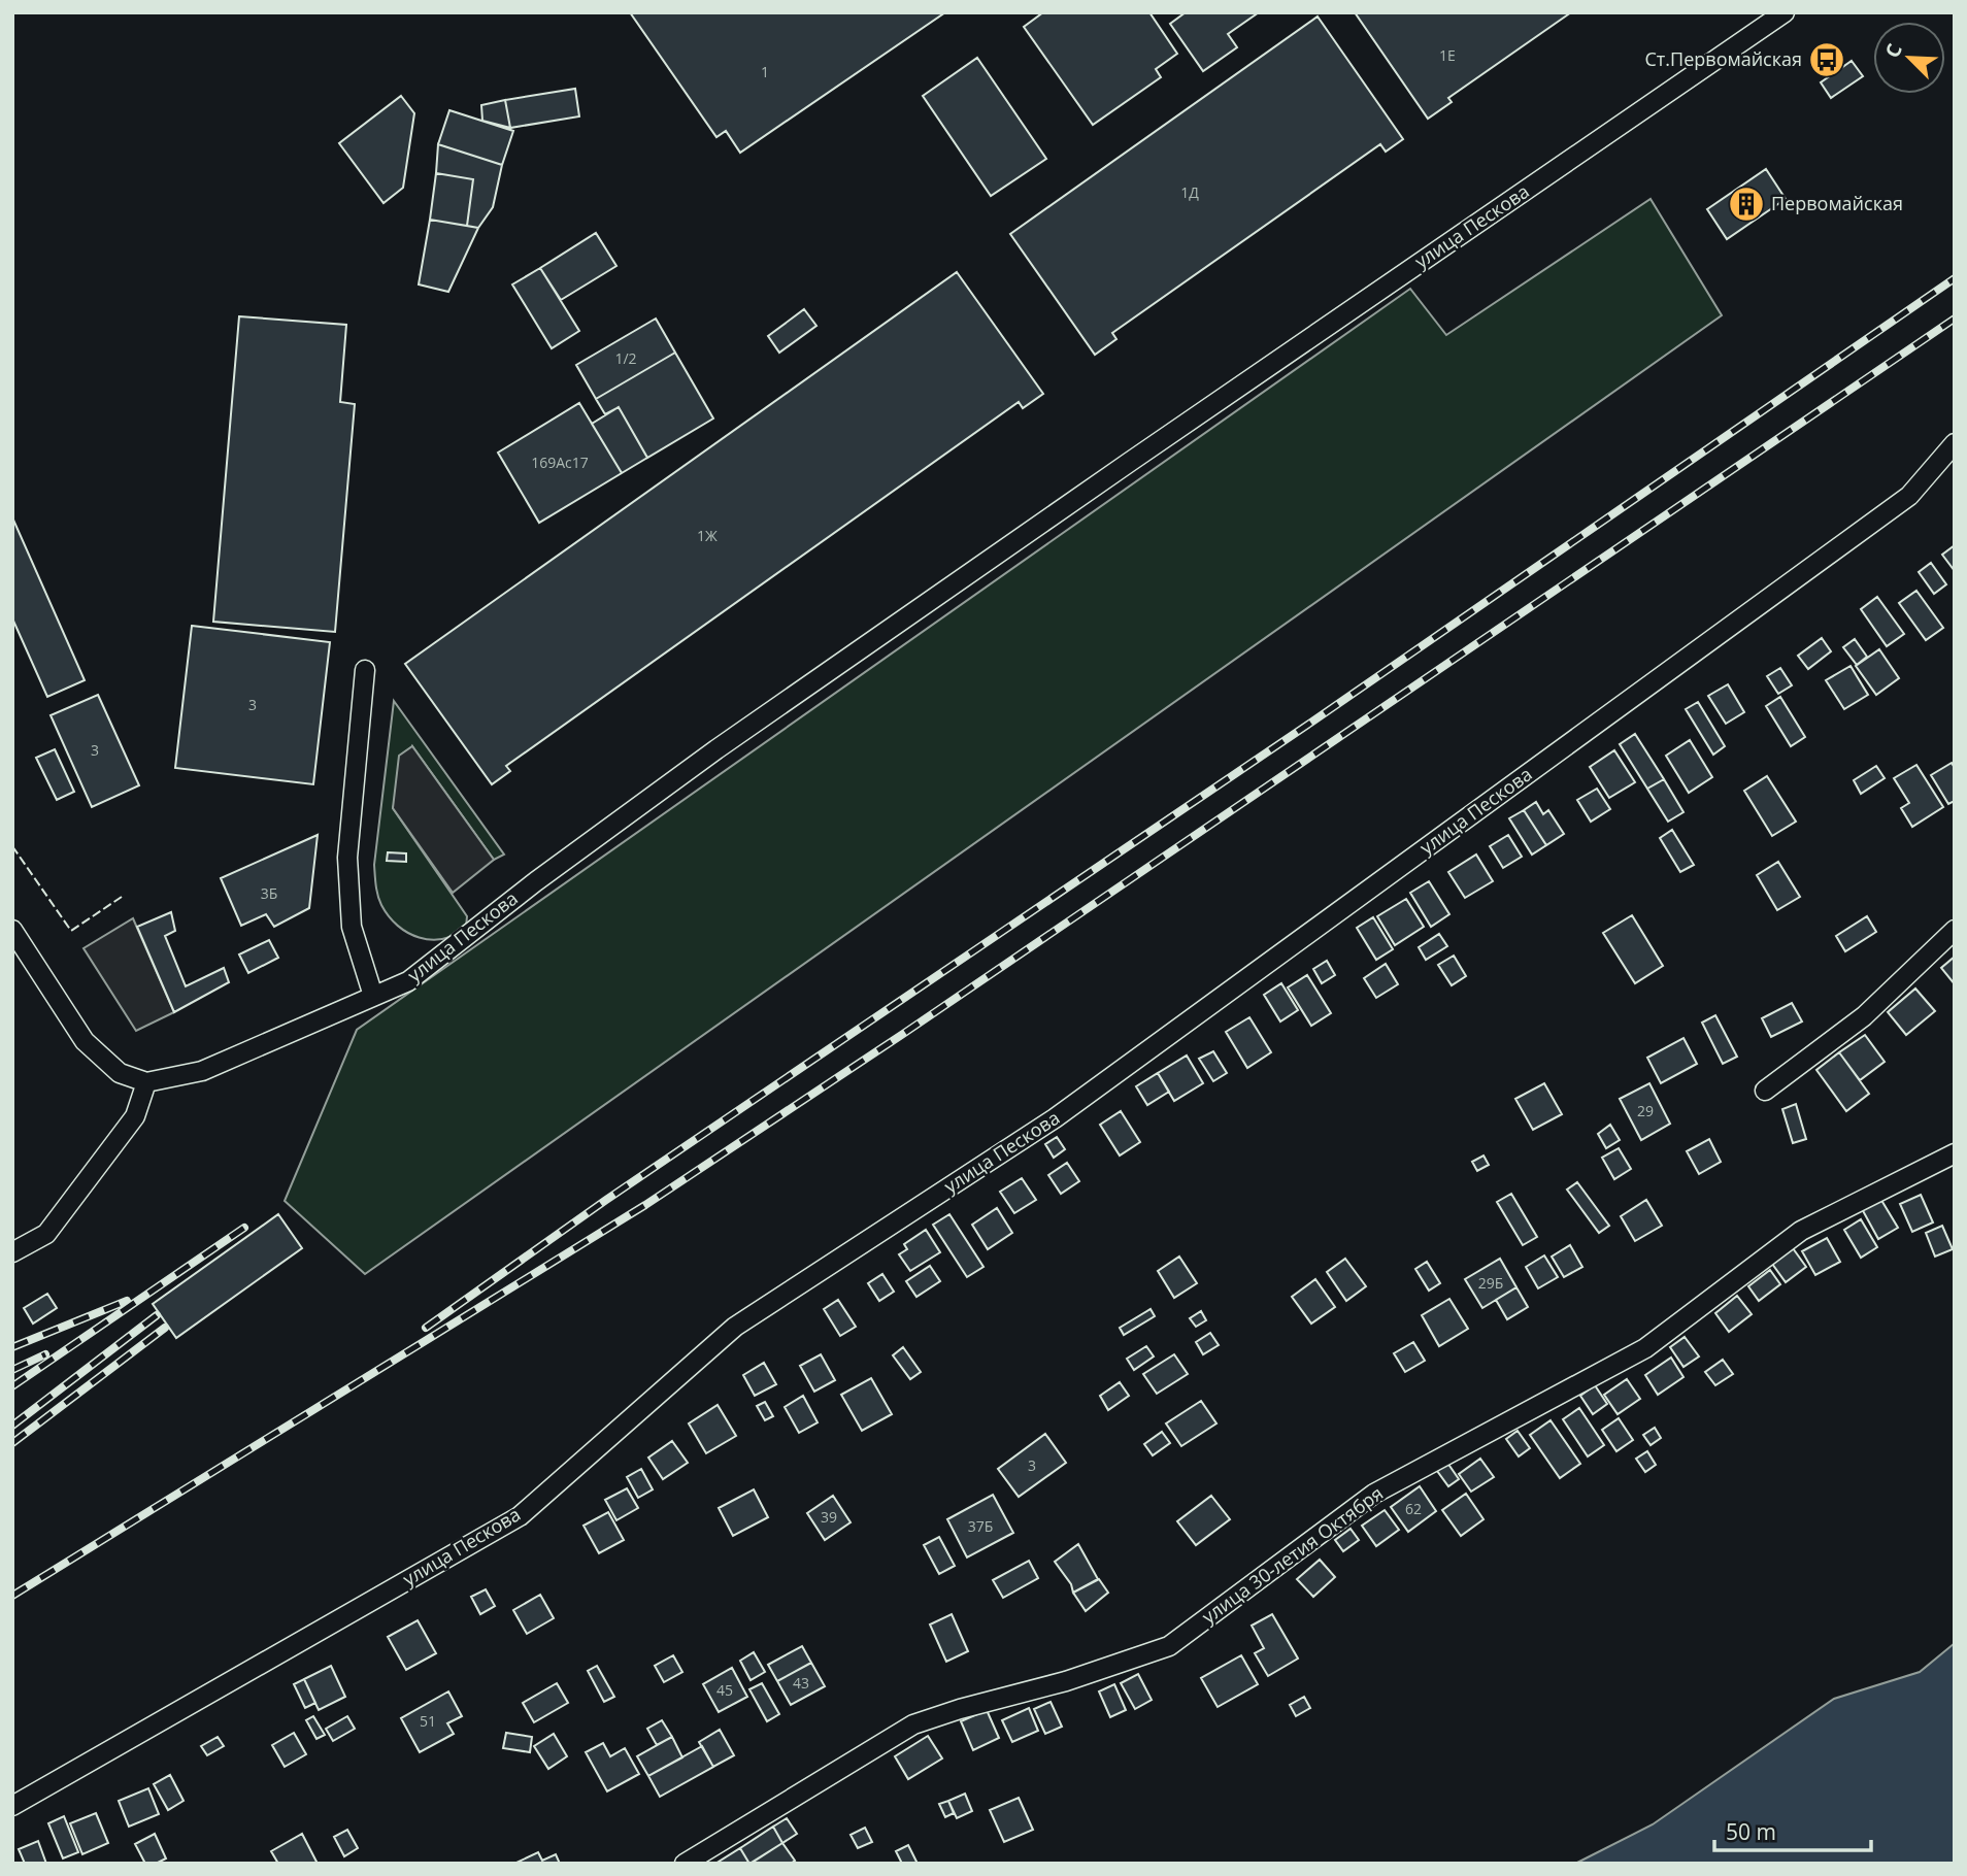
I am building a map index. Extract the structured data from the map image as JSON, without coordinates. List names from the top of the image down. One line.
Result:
{"streets":{"street":["улица Пескова","улица 30-летия Октября"]},"places":{"bus stop":["Ст.Первомайская"],"building":["Первомайская"]},"house_numbers":["1Е","1","1Д","1/2","169Ас17","1Ж","3","3","3Б","29","29Б","3","62","39","37Б","43","45","51"],"scale_bar":"50 m","north":"top left"}
